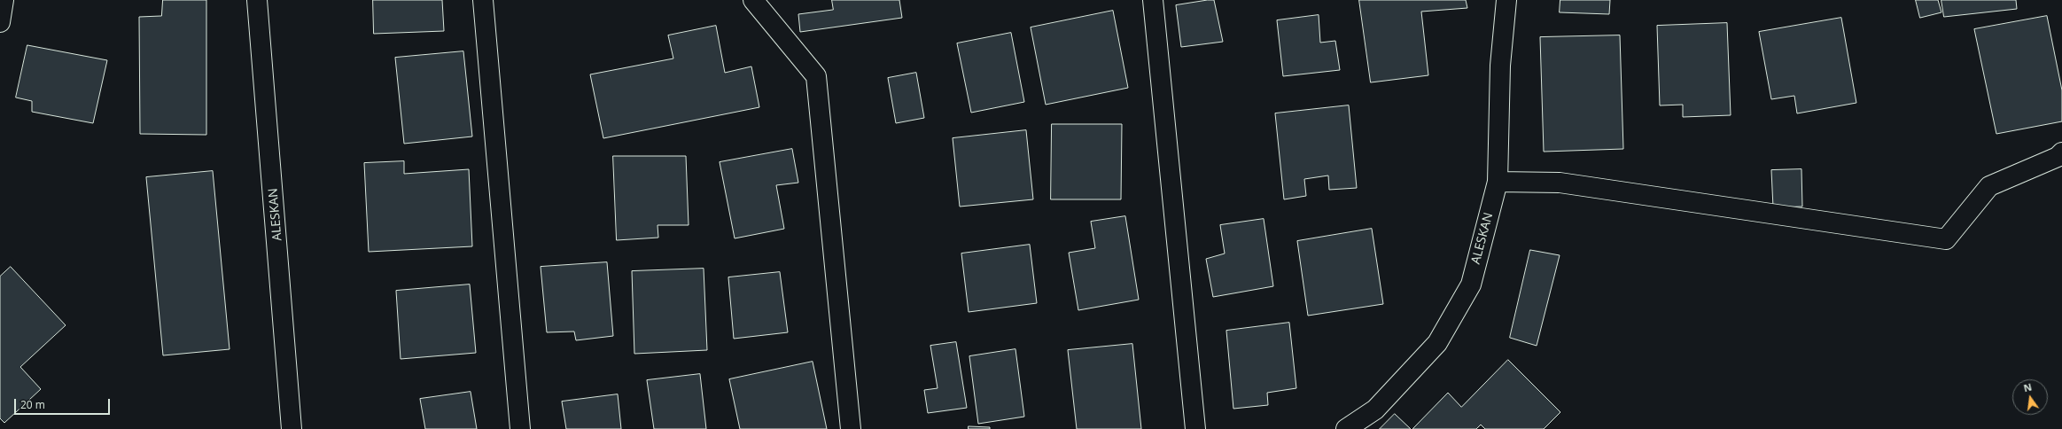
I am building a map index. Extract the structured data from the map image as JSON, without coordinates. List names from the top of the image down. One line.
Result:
{"streets":{"street":["ALESKAN"]},"scale_bar":"20 m","north":"top"}
